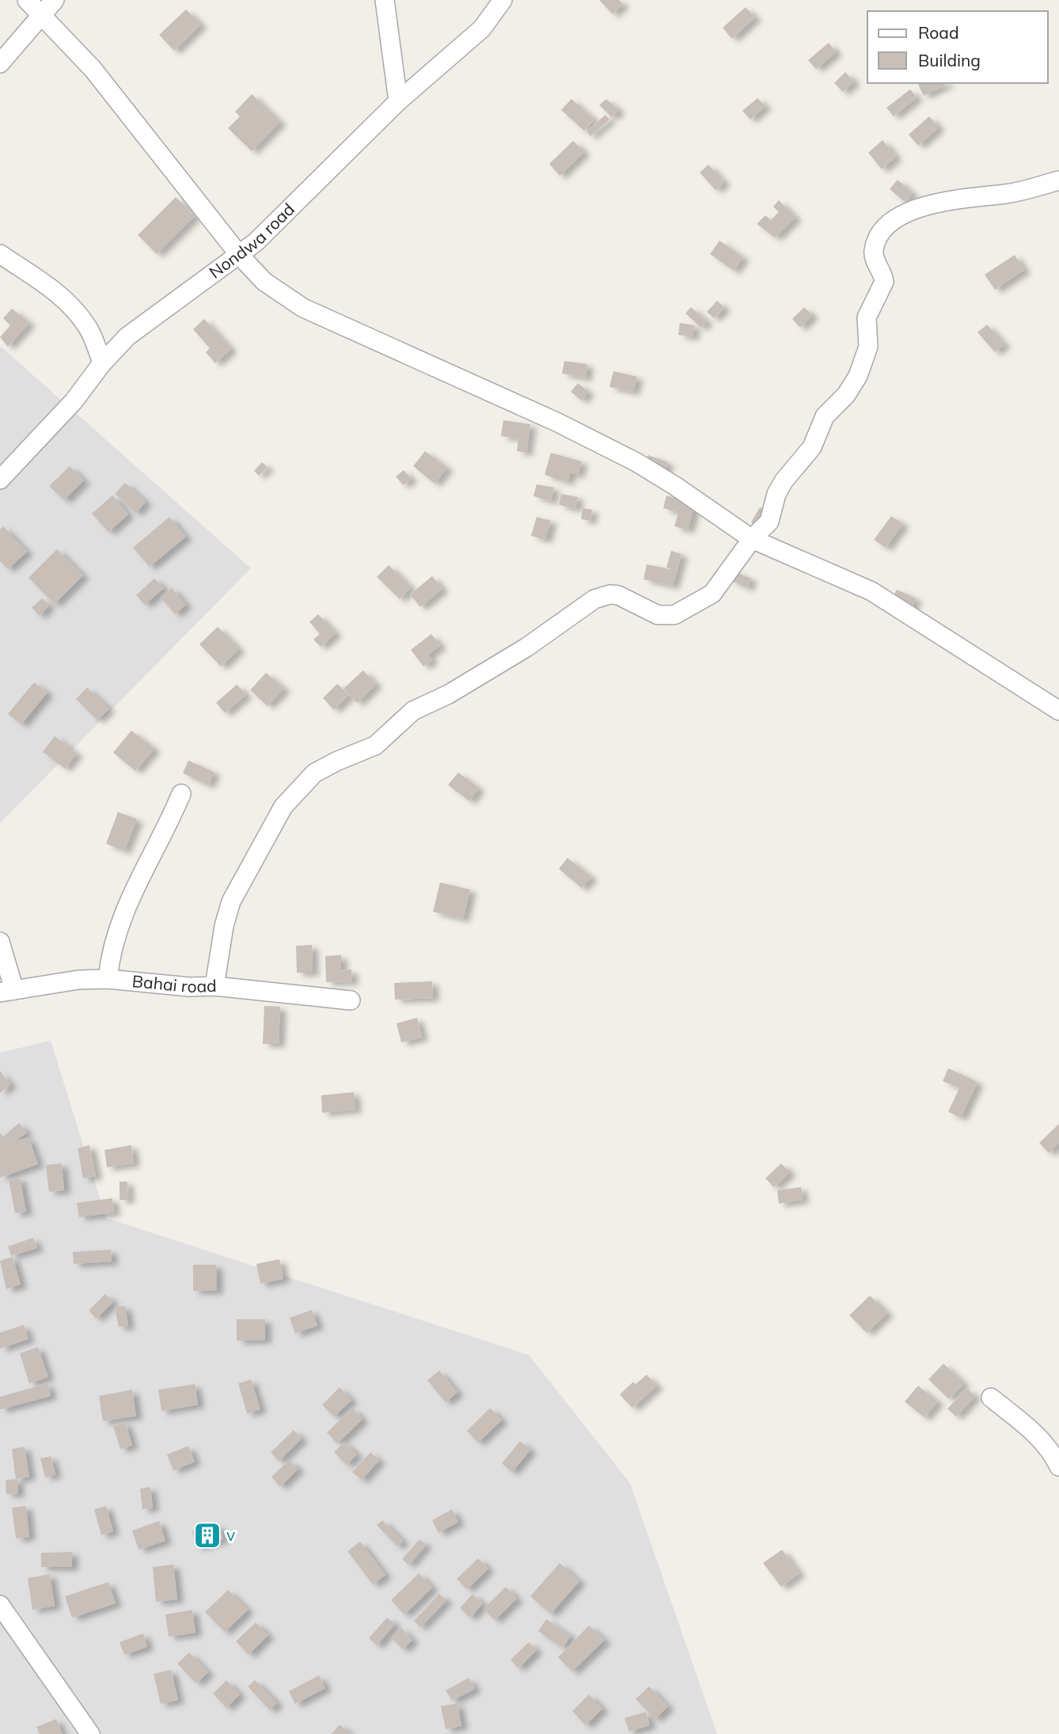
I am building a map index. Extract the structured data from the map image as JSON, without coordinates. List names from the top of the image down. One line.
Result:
{"streets":{"street":["Nondwa road","Bahai road"]},"places":{"building":["v"]},"legend":["Road","Building"]}
